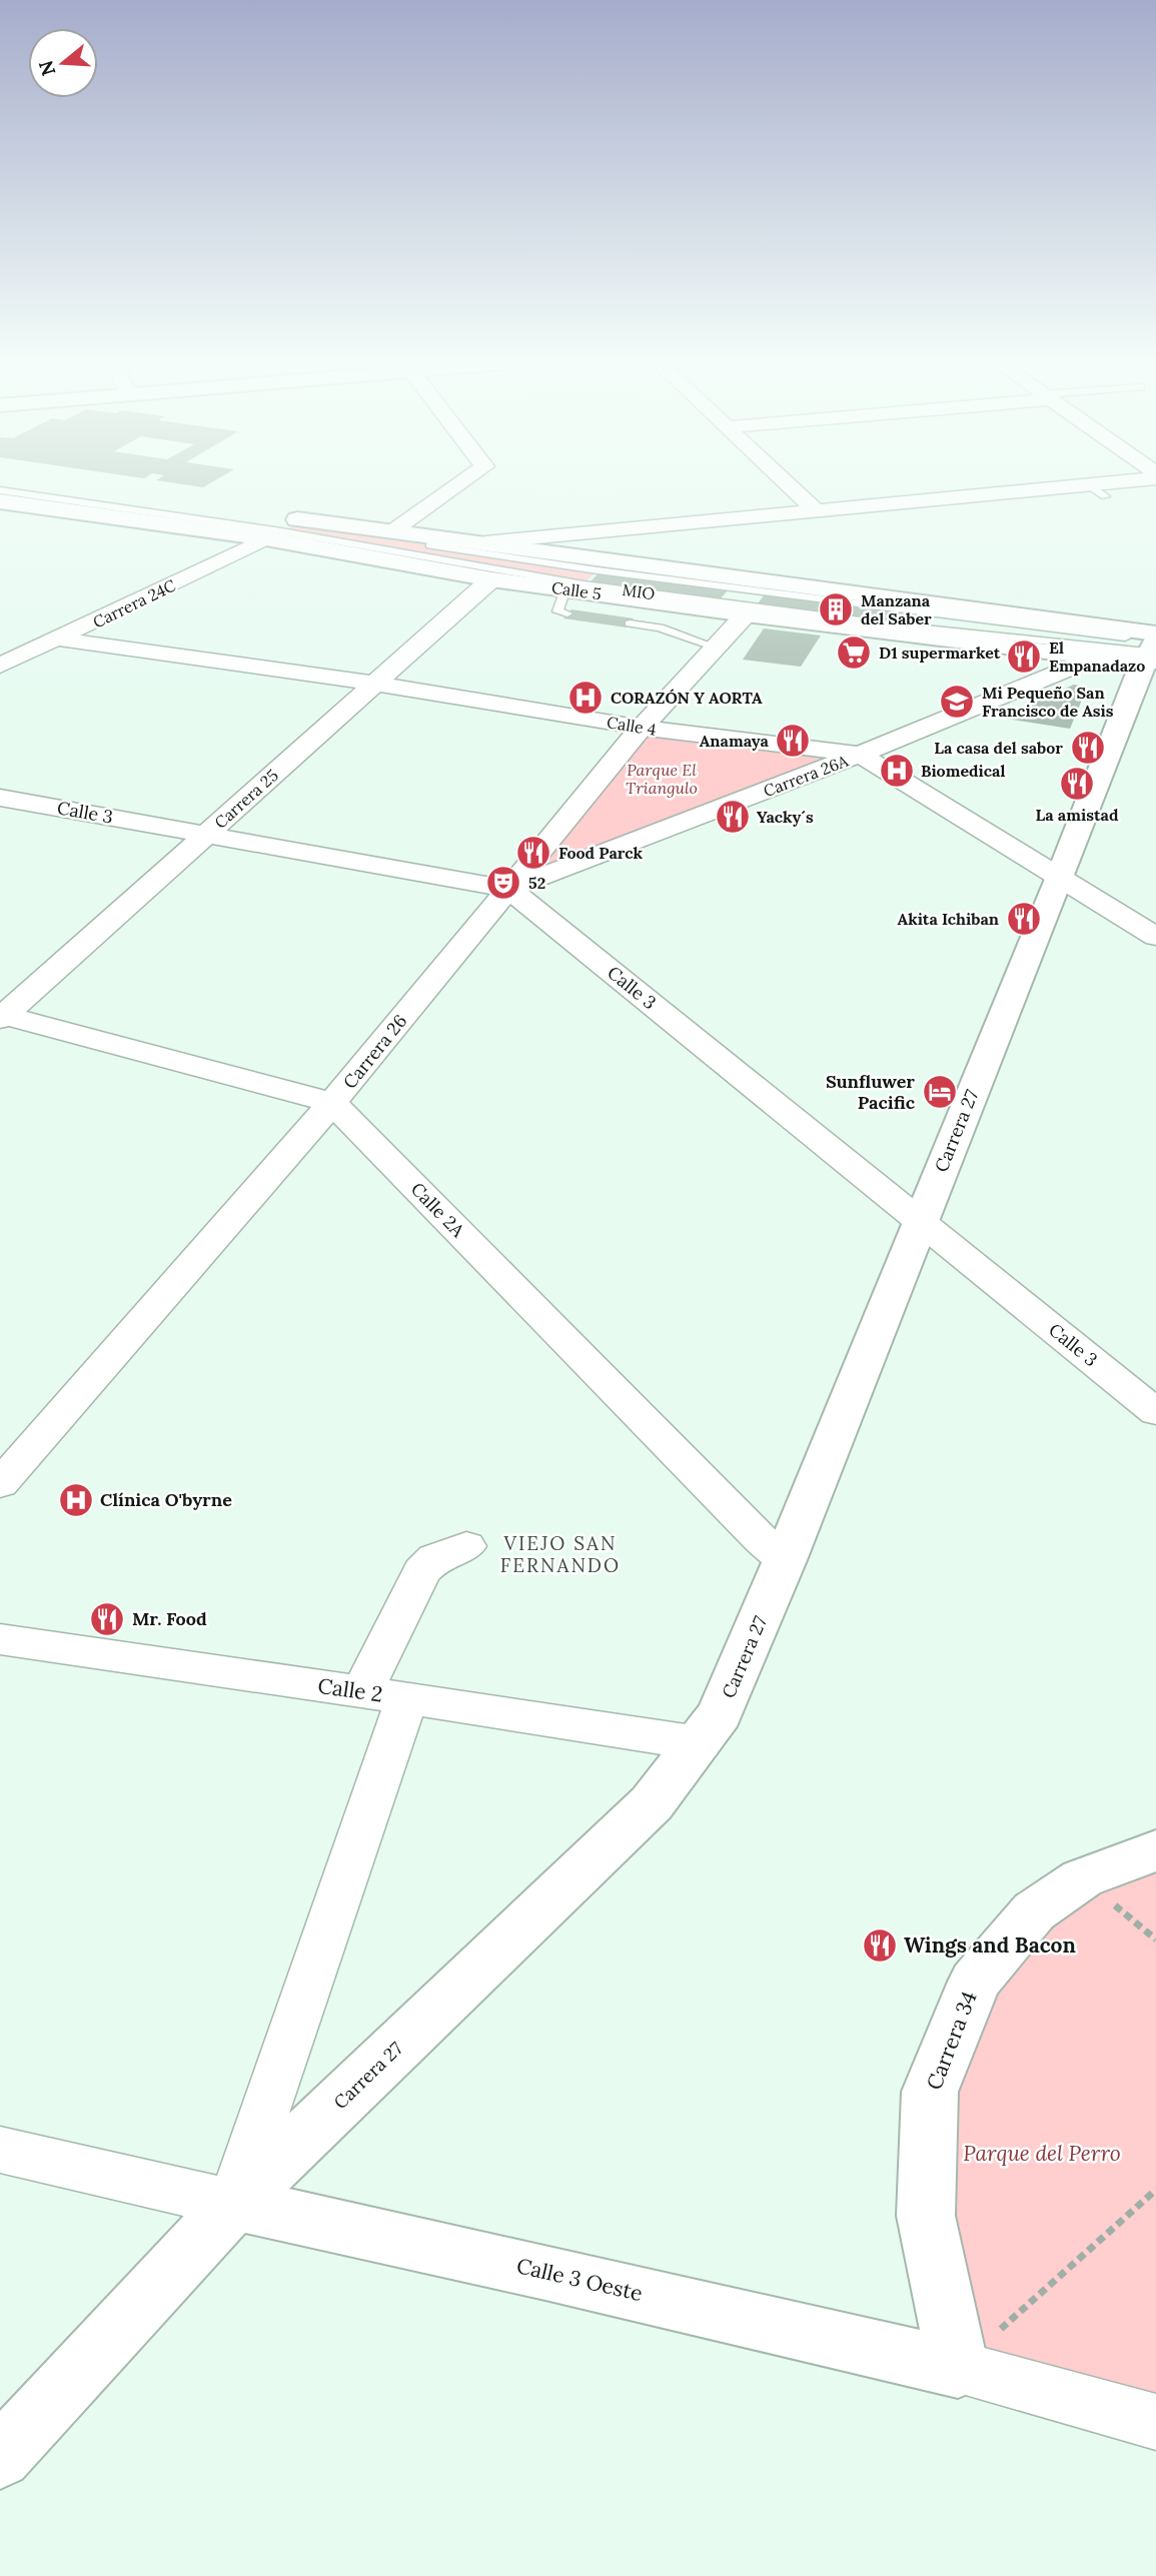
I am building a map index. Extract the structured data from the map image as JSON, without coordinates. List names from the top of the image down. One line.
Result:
{"streets":{"main road":["Calle 5","Carrera 27","Carrera 34","Calle 3 Oeste"],"street":["Carrera 24C","Calle 4","Carrera 26A","Carrera 25","Calle 3","Carrera 26","Calle 2A","Calle 2"],"lane":["MIO"]},"crossings":[["Calle 5","MIO"],["Calle 5","Carrera 24C"],["Calle 5","Carrera 26A"],["Calle 5","Carrera 25"],["Calle 5","Carrera 26"],["Calle 5","Carrera 27"],["MIO","Carrera 27"],["Carrera 24C","Calle 4"],["Calle 4","Carrera 26A"],["Calle 4","Carrera 25"],["Calle 4","Carrera 26"],["Calle 4","Carrera 27"],["Carrera 26A","Calle 3"],["Carrera 26A","Carrera 26"],["Carrera 25","Calle 3"],["Calle 3","Carrera 26"],["Calle 3","Carrera 27"],["Carrera 26","Calle 2A"],["Carrera 27","Calle 2A"],["Carrera 27","Calle 2"],["Carrera 27","Calle 3 Oeste"],["Carrera 34","Calle 3 Oeste"]],"districts":["VIEJO SAN FERNANDO"],"parks":["Parque El Triangulo","Parque del Perro"],"places":{"building":["Manzana del Saber"],"supermarket":["D1 supermarket"],"restaurant":["El Empanadazo","Anamaya","La casa del sabor","La amistad","Yacky´s","Food Parck","Akita Ichiban","Mr. Food","Wings and Bacon"],"hospital":["CORAZÓN Y AORTA","Biomedical","Clínica O'byrne"],"school or university":["Mi Pequeño San Francisco de Asis"],"theatre":["52"],"hotel":["Sunfluwer Pacific"]},"north":"left"}
